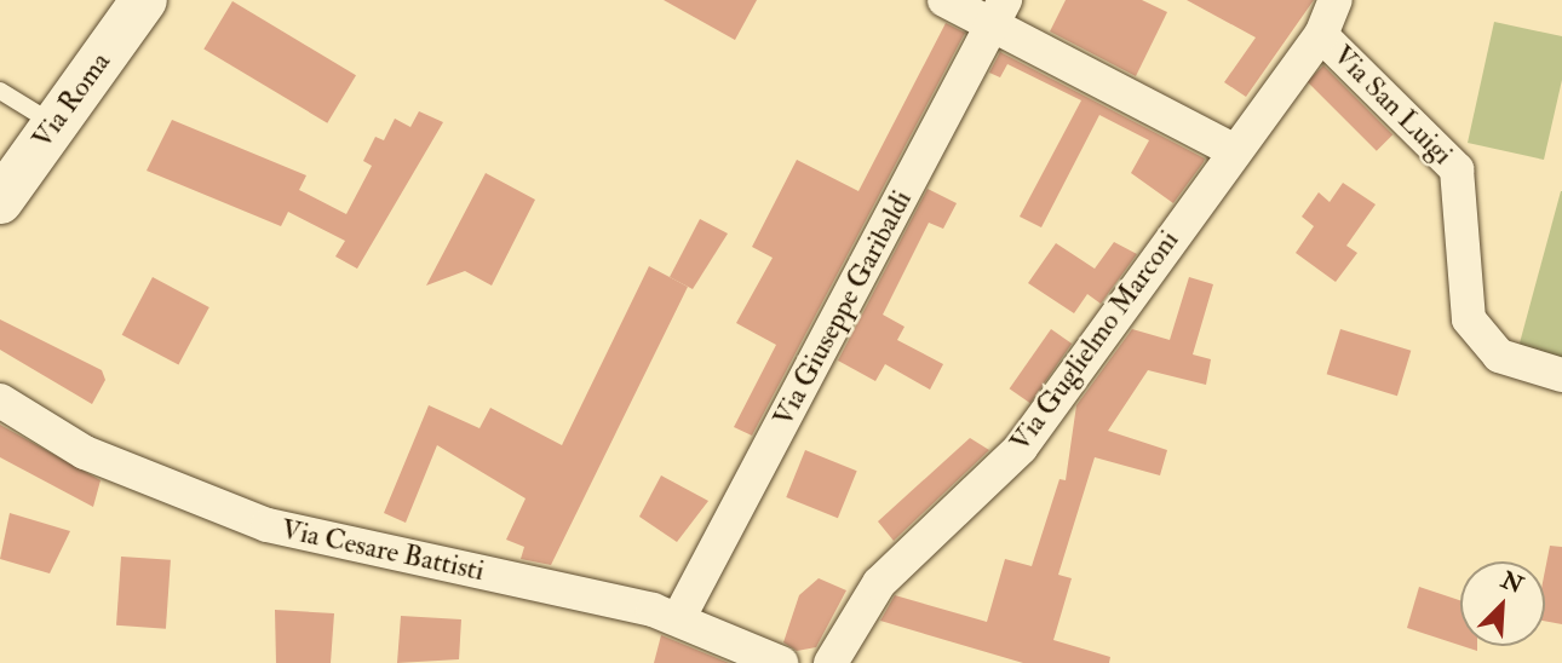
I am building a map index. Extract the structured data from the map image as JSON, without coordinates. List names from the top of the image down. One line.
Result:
{"streets":{"street":["Via Roma","Via San Luigi","Via Giuseppe Garibaldi","Via Guglielmo Marconi","Via Cesare Battisti"]},"crossings":[["Via San Luigi","Via Guglielmo Marconi"],["Via Giuseppe Garibaldi","Via Cesare Battisti"]],"north":"top right"}
